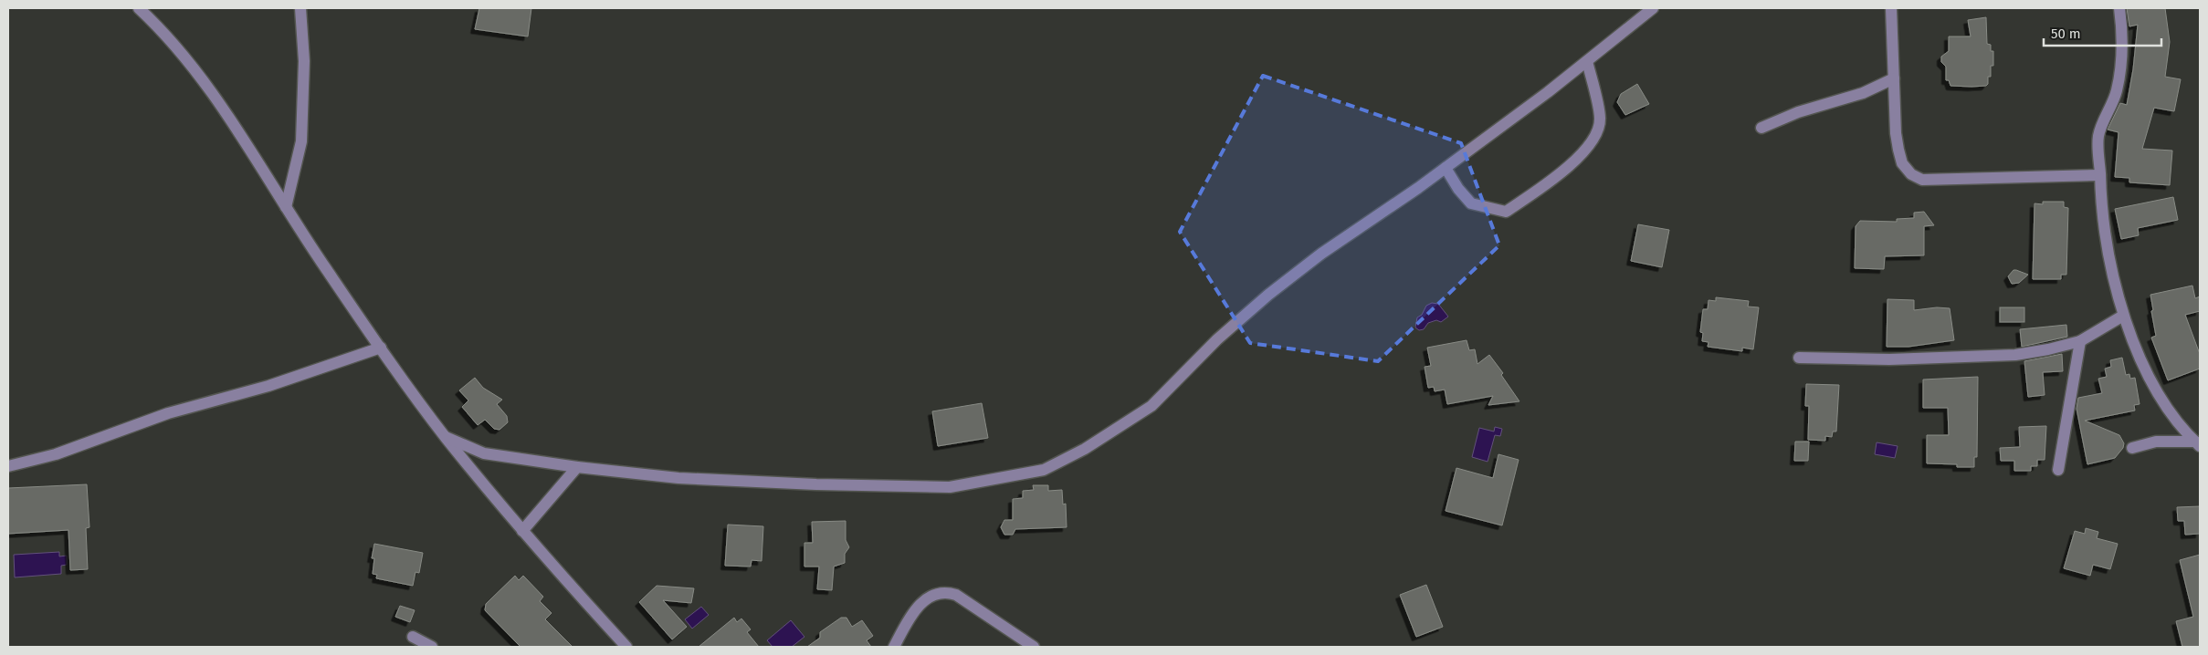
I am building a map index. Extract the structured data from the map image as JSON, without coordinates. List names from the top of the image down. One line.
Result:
{"scale_bar":"50 m"}
